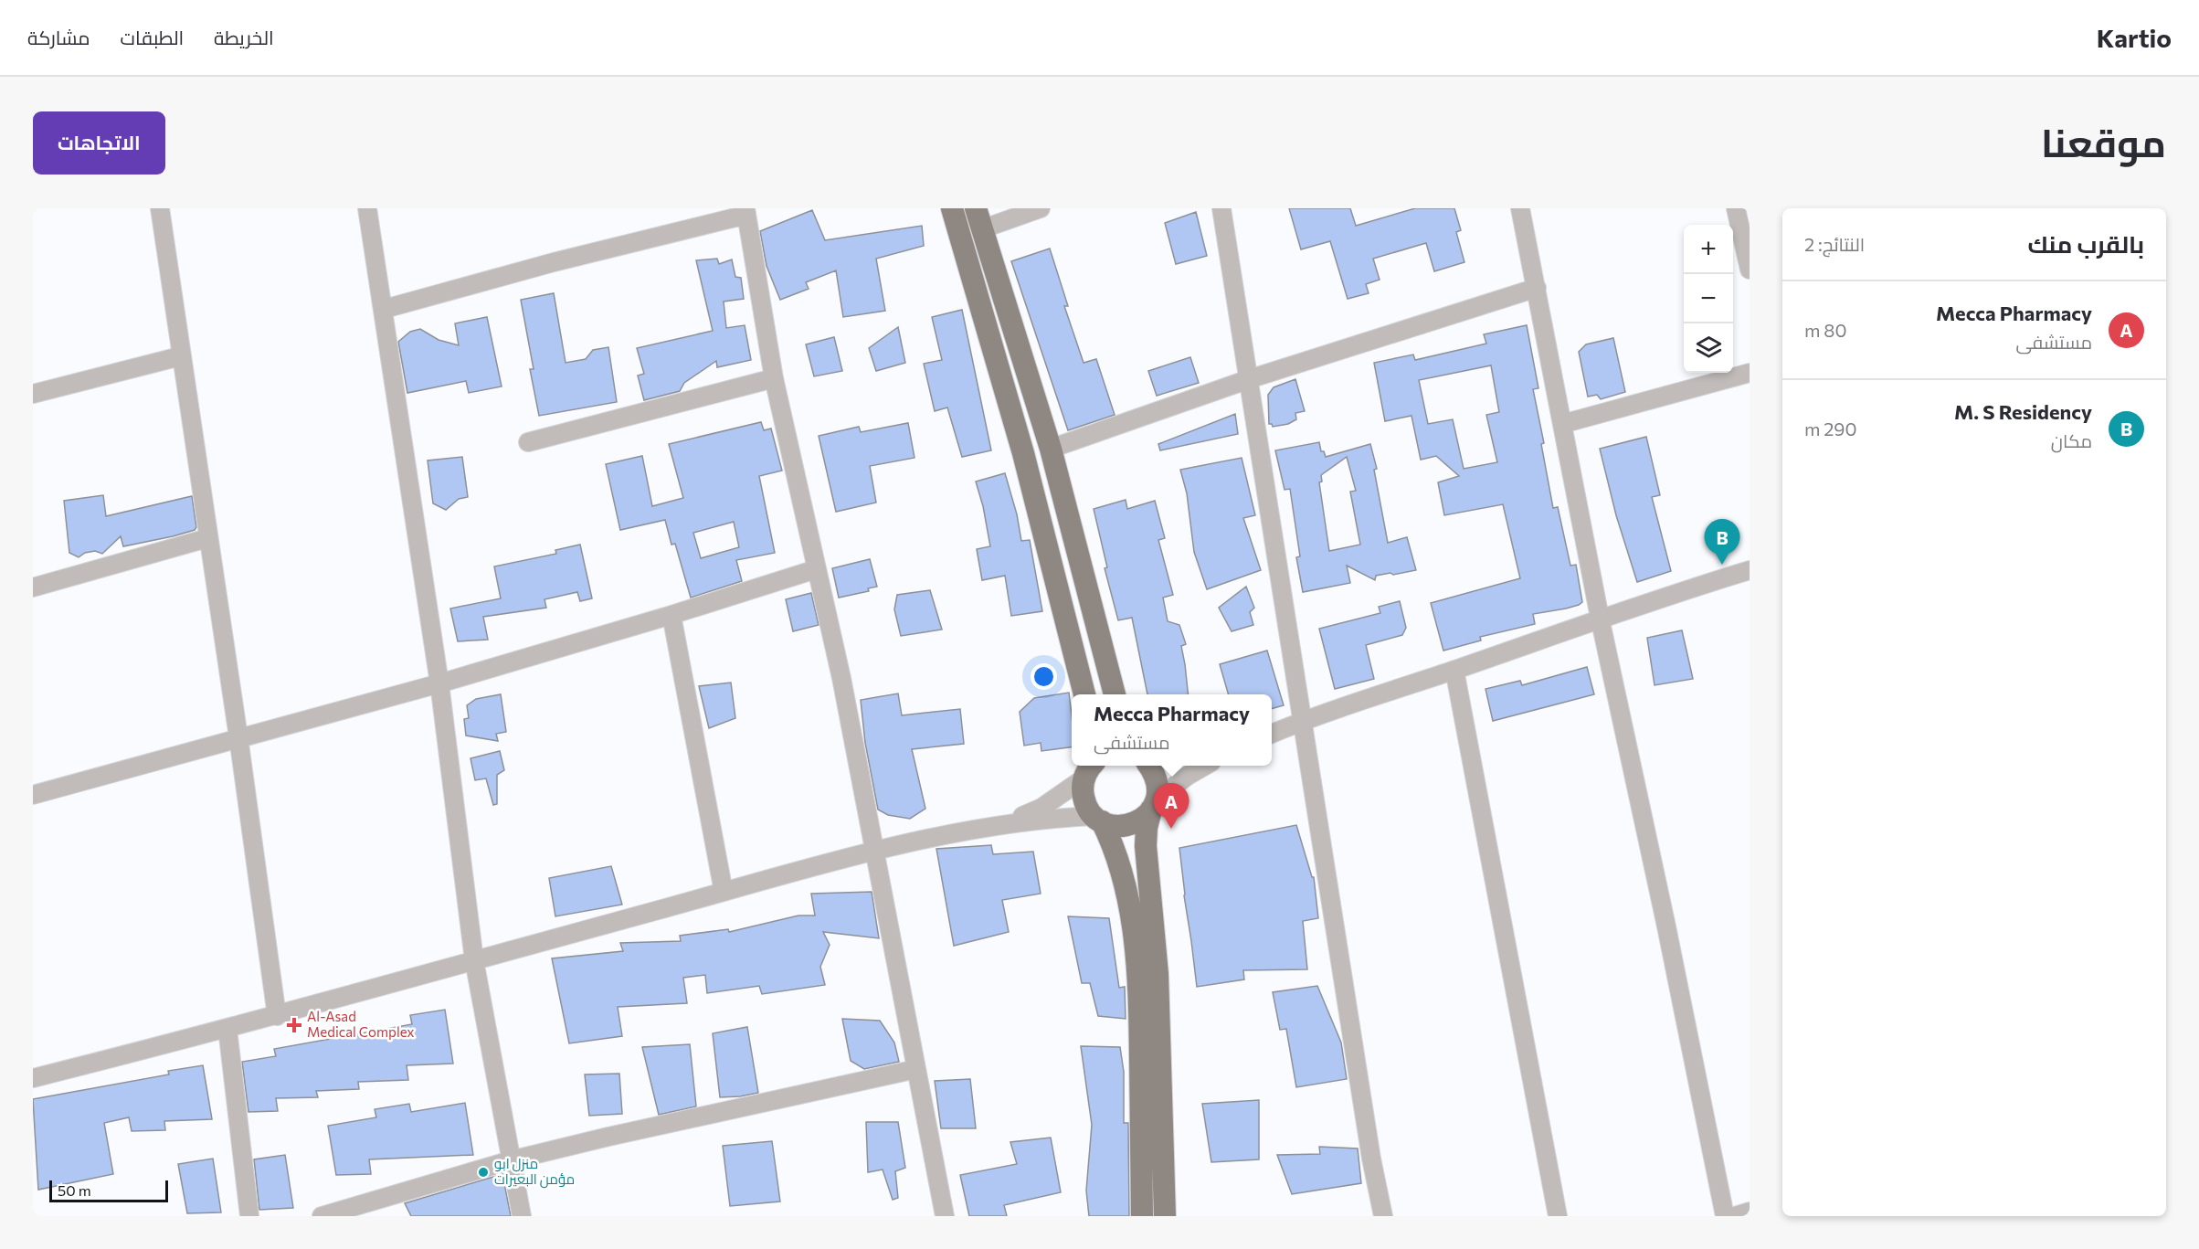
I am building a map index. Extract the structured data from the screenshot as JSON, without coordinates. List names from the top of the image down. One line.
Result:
{"places":{"health":["Al-Asad Medical Complex"],"other":["منزل ابو مؤمن البعيرات"]},"scale_bar":"50 m","page":{"header":"Kartio","nav":["الخريطة","الطبقات","مشاركة"],"title":"موقعنا","buttons":"الاتجاهات","heading":["بالقرب منك","النتائج: 2"],"map_buttons":["+","−"],"list":[{"mark":"A","name":"Mecca Pharmacy","note":"مستشفى","value":"80 m"},{"mark":"B","name":"M. S Residency","note":"مكان","value":"290 m"}],"pins":["B","A"],"popup":["Mecca Pharmacy","مستشفى"],"scale":"50 m"}}
